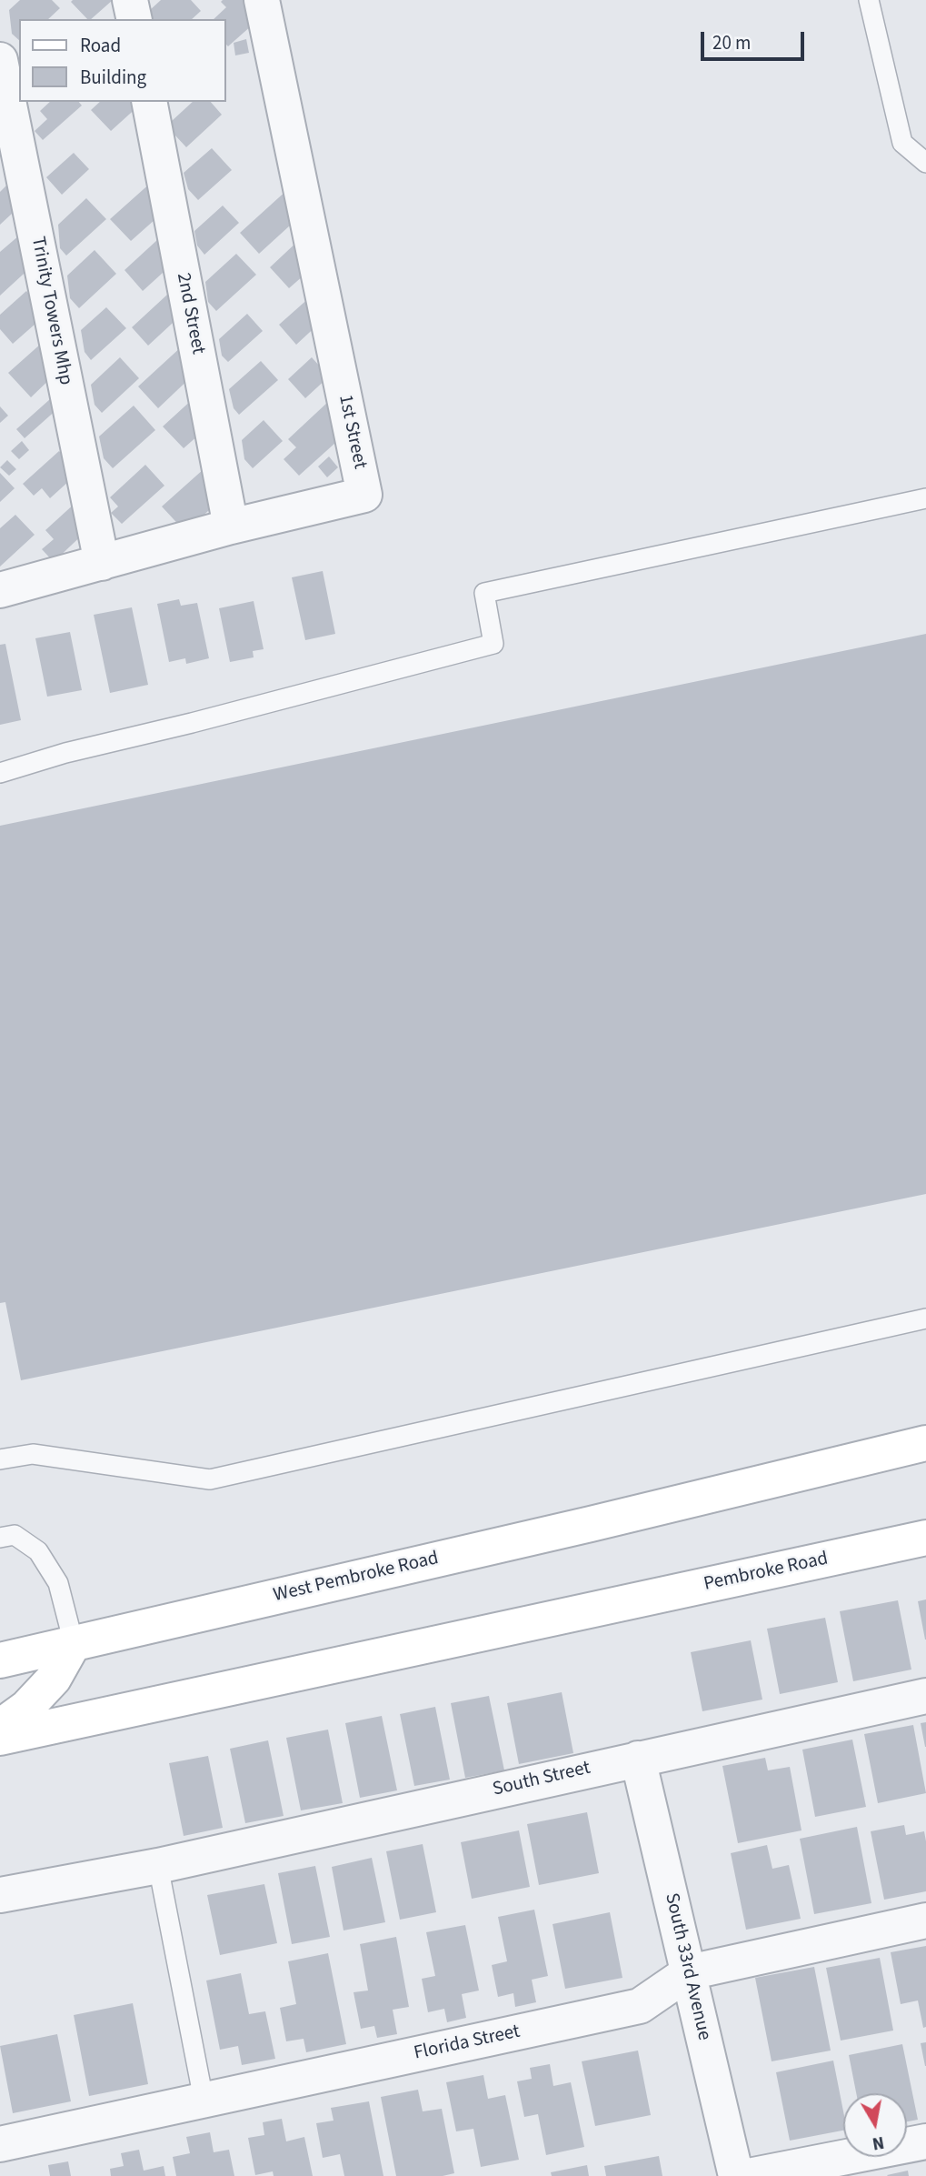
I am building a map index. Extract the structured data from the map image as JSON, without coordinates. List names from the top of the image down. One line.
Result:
{"streets":{"main road":["Pembroke Road","West Pembroke Road"],"street":["Trinity Towers Mhp","2nd Street","1st Street","South Street","South 33rd Avenue","Florida Street"]},"crossings":[["Trinity Towers Mhp","1st Street"],["2nd Street","1st Street"],["South Street","South 33rd Avenue"],["South 33rd Avenue","Florida Street"]],"legend":["Road","Building"],"scale_bar":"20 m","north":"bottom"}
